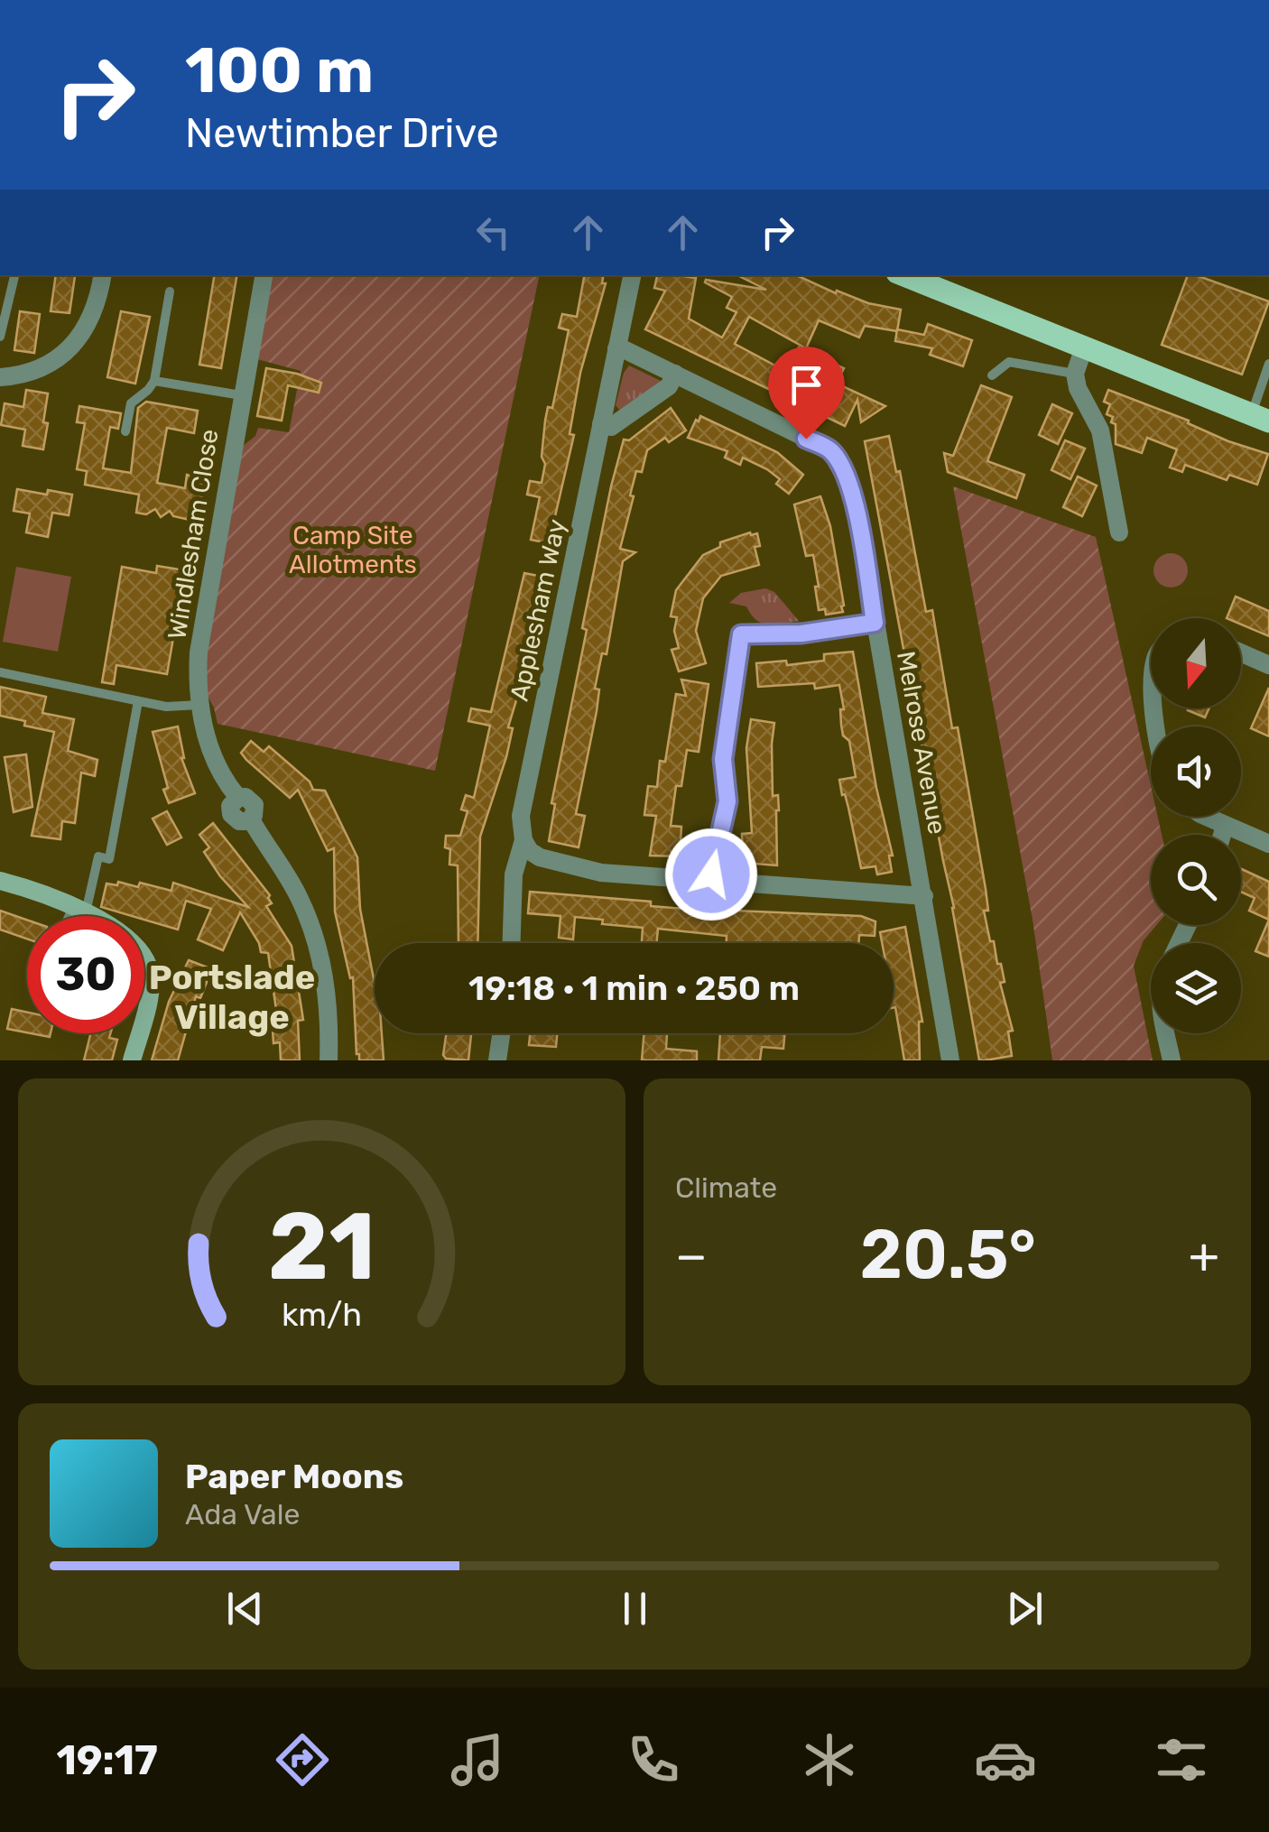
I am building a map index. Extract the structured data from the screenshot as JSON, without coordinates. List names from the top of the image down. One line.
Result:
{"streets":{"street":["Windlesham Close","Applesham Way","Melrose Avenue"]},"crossings":[["Applesham Way","Melrose Avenue"]],"districts":["Portslade Village"],"parks":["Camp Site Allotments"],"north":"bottom","page":{"turn":["100 m","Newtimber Drive"],"limit":"30","trip":"19:18 · 1 min · 250 m","tile":"Climate","heat":["−","20.5°","+"],"song":["Paper Moons","Ada Vale"],"tabs":"19:17","gauge":["21","km/h"]}}
